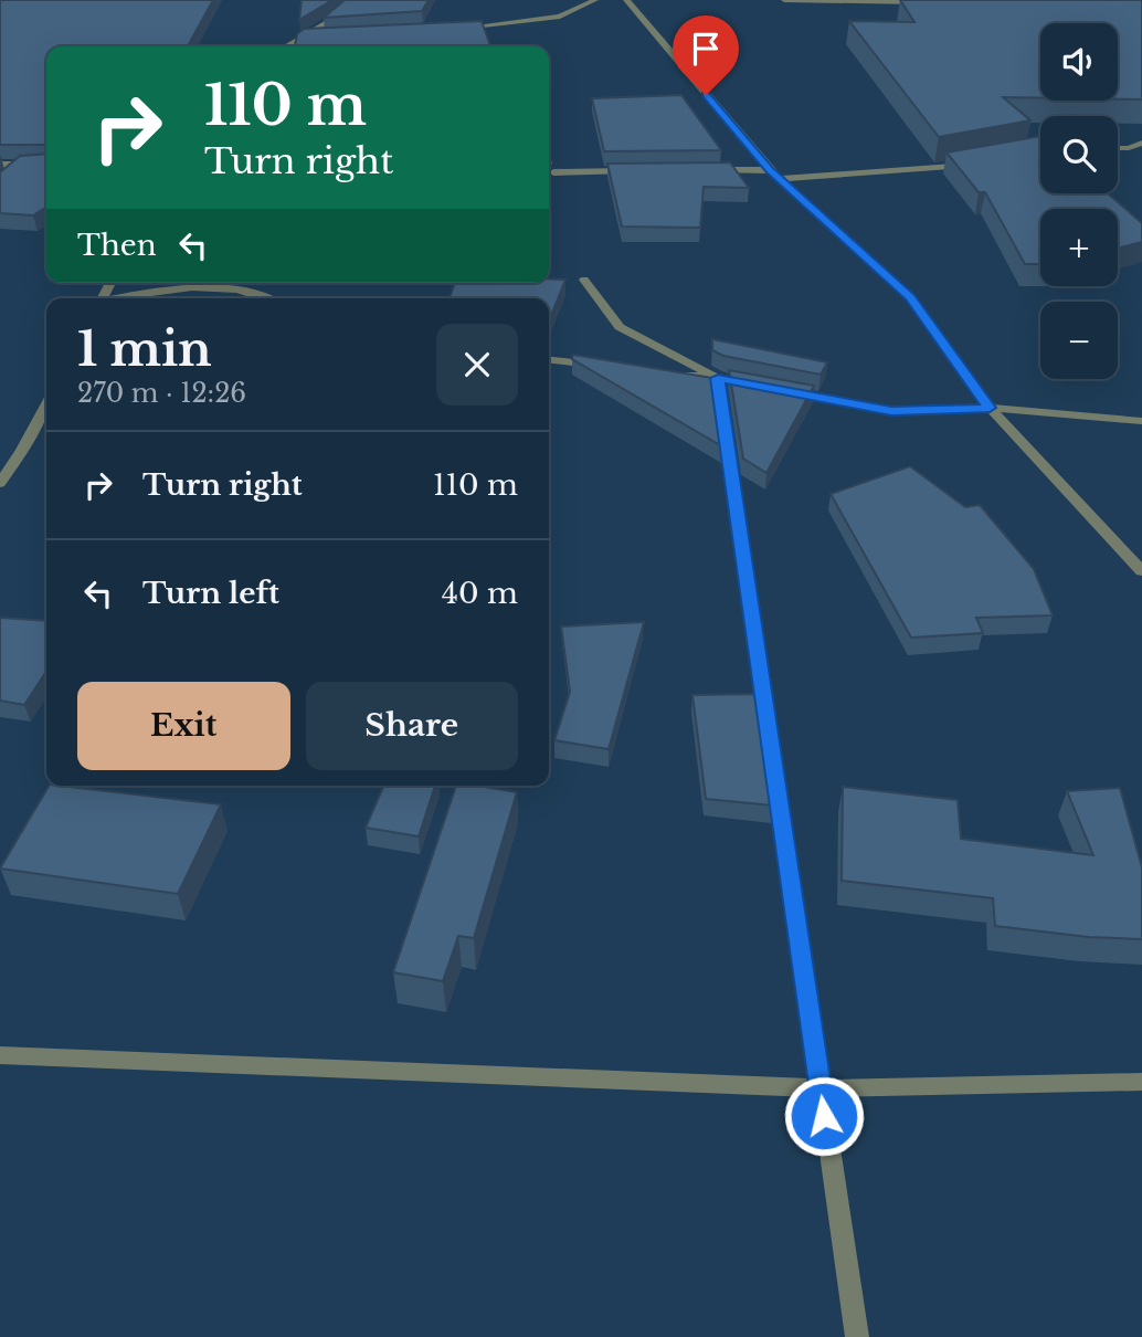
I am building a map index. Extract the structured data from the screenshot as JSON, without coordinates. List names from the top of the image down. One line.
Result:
{"page":{"map_buttons":["+","−"],"turn":["110 m","Turn right"],"then":"Then","heading":["1 min","270 m · 12:26"],"list":[{"name":"Turn right","value":"110 m"},{"name":"Turn left","value":"40 m"}],"buttons":["Exit","Share"]}}
